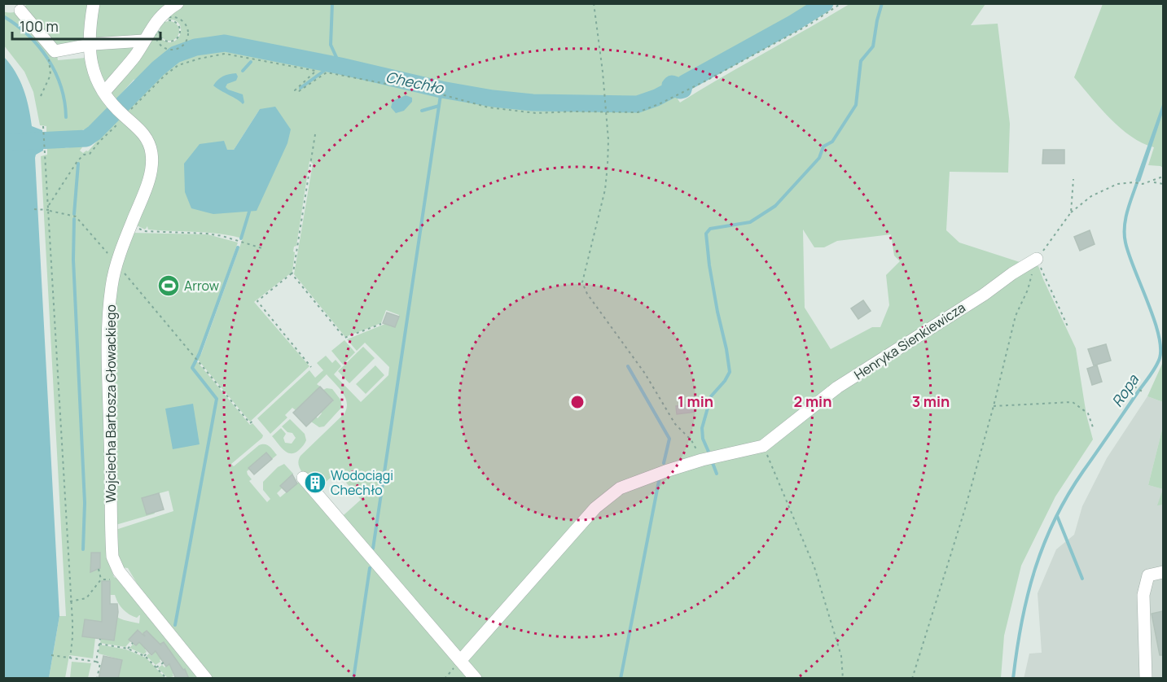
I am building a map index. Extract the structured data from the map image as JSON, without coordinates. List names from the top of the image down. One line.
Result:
{"streets":{"street":["Henryka Sienkiewicza","Wojciecha Bartosza Głowackiego"]},"water":["Chechło","Ropa"],"places":{"sports":["Arrow"],"building":["Wodociągi Chechło"]},"scale_bar":"100 m","rings":["1 min","2 min","3 min"]}
